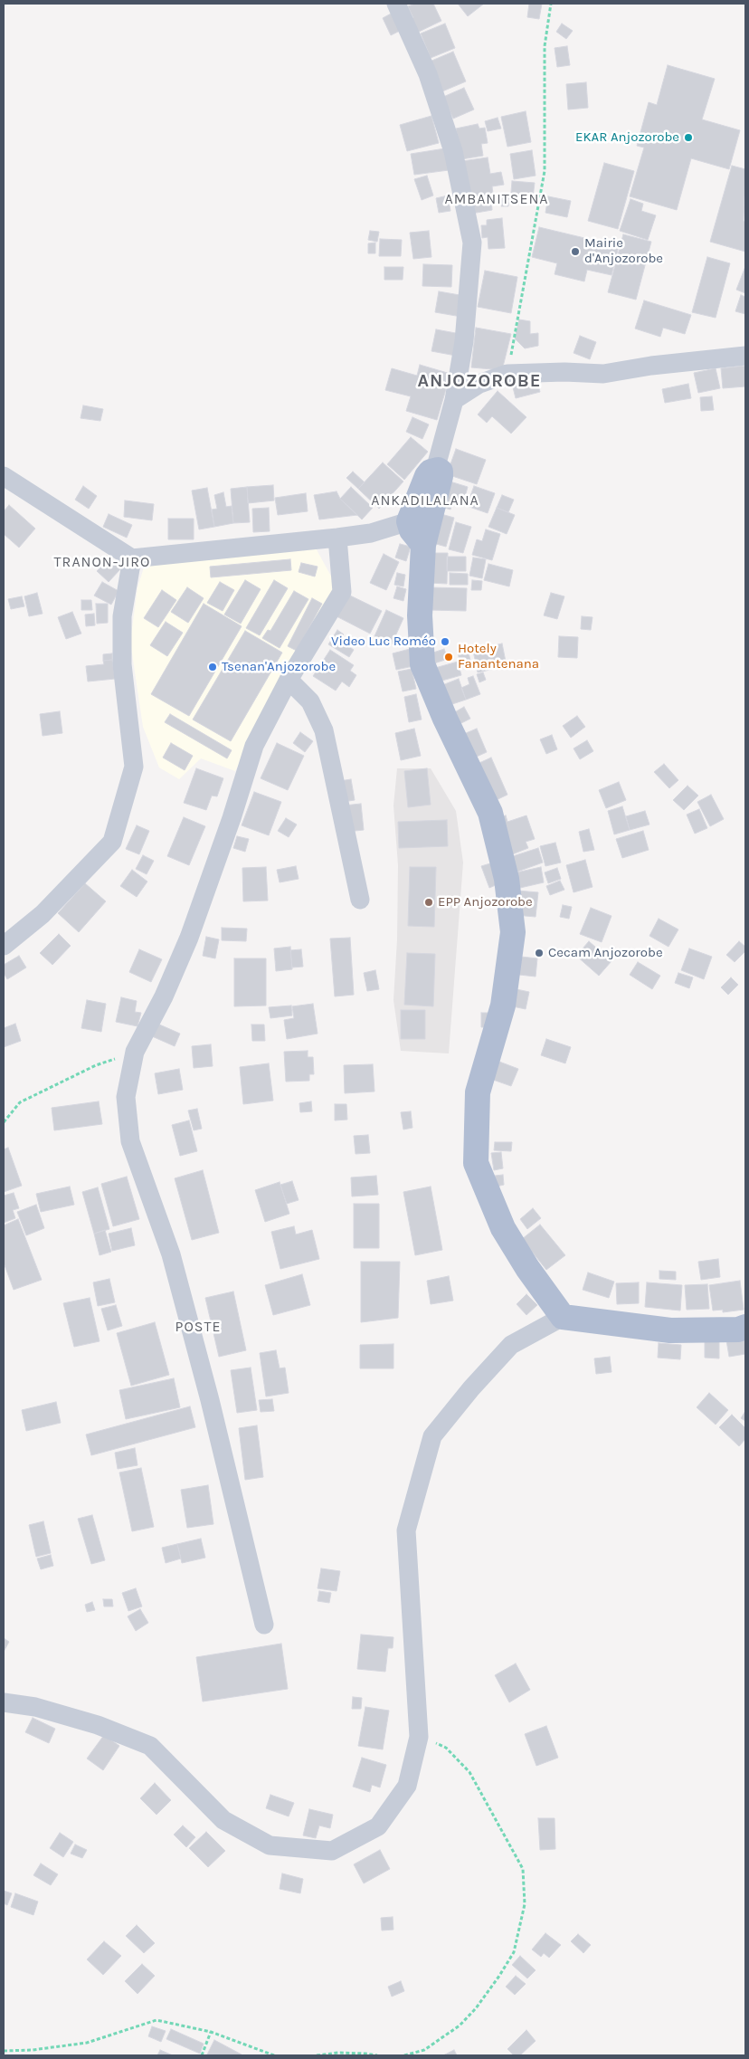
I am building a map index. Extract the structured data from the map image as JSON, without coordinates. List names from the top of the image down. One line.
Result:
{"districts":["AMBANITSENA","ANJOZOROBE","ANKADILALANA","TRANON-JIRO","POSTE"],"places":["EKAR Anjozorobe","Mairie d'Anjozorobe","Video Luc Roméo","Hotely Fanantenana","Tsenan'Anjozorobe","EPP Anjozorobe","Cecam Anjozorobe"]}
